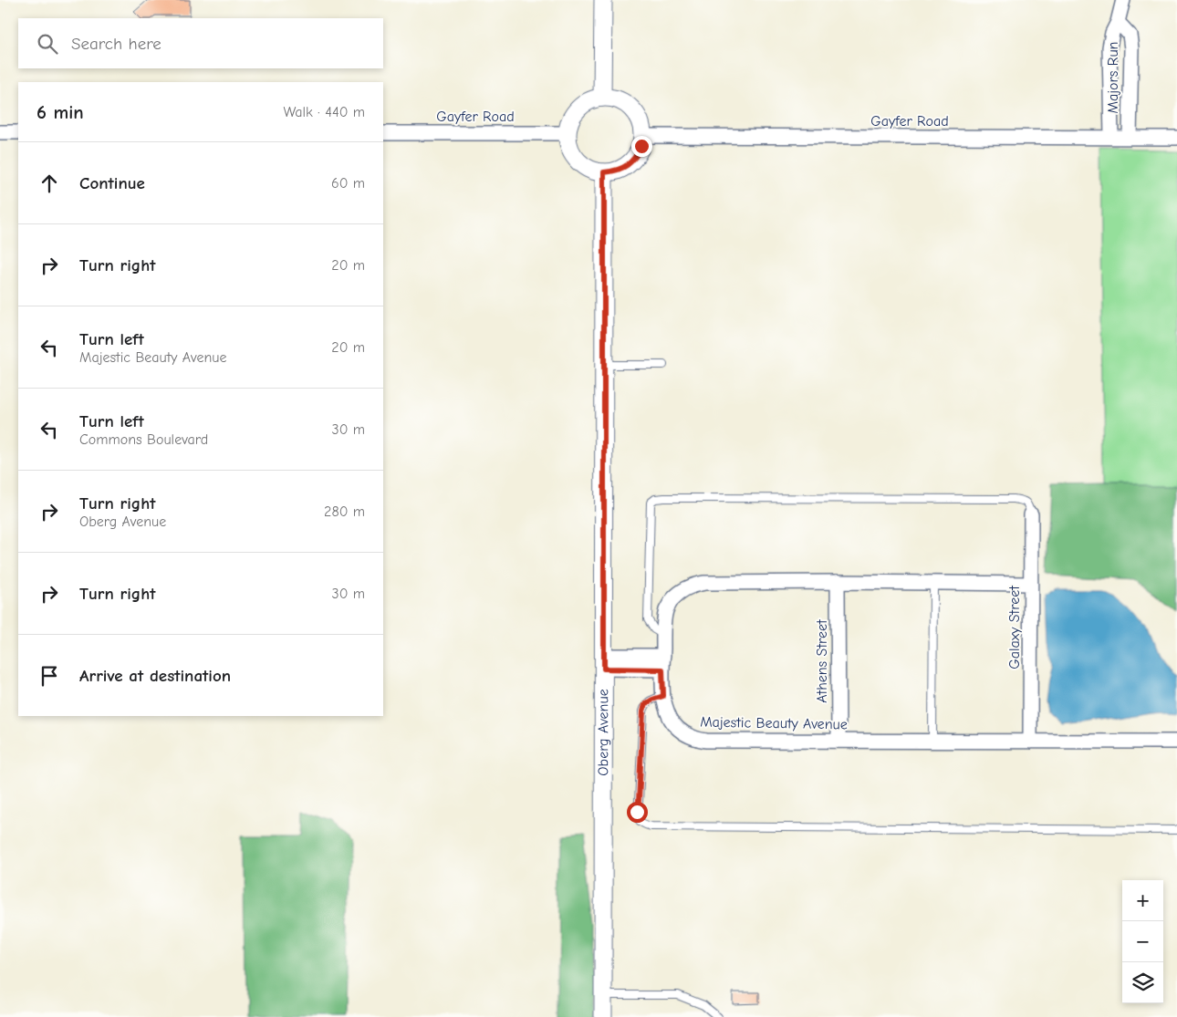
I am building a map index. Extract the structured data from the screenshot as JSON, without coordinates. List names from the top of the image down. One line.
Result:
{"streets":{"street":["Majors Run","Gayfer Road","Galaxy Street","Athens Street","Majestic Beauty Avenue","Oberg Avenue"]},"crossings":[["Majors Run","Gayfer Road"],["Gayfer Road","Oberg Avenue"],["Galaxy Street","Majestic Beauty Avenue"],["Athens Street","Majestic Beauty Avenue"]],"page":{"search":"Search here","heading":["6 min","Walk · 440 m"],"list":[["Continue","60 m"],["Turn right","20 m"],["Turn left","Majestic Beauty Avenue","20 m"],["Turn left","Commons Boulevard","30 m"],["Turn right","Oberg Avenue","280 m"],["Turn right","30 m"],"Arrive at destination"],"map_buttons":["+","−"]}}
